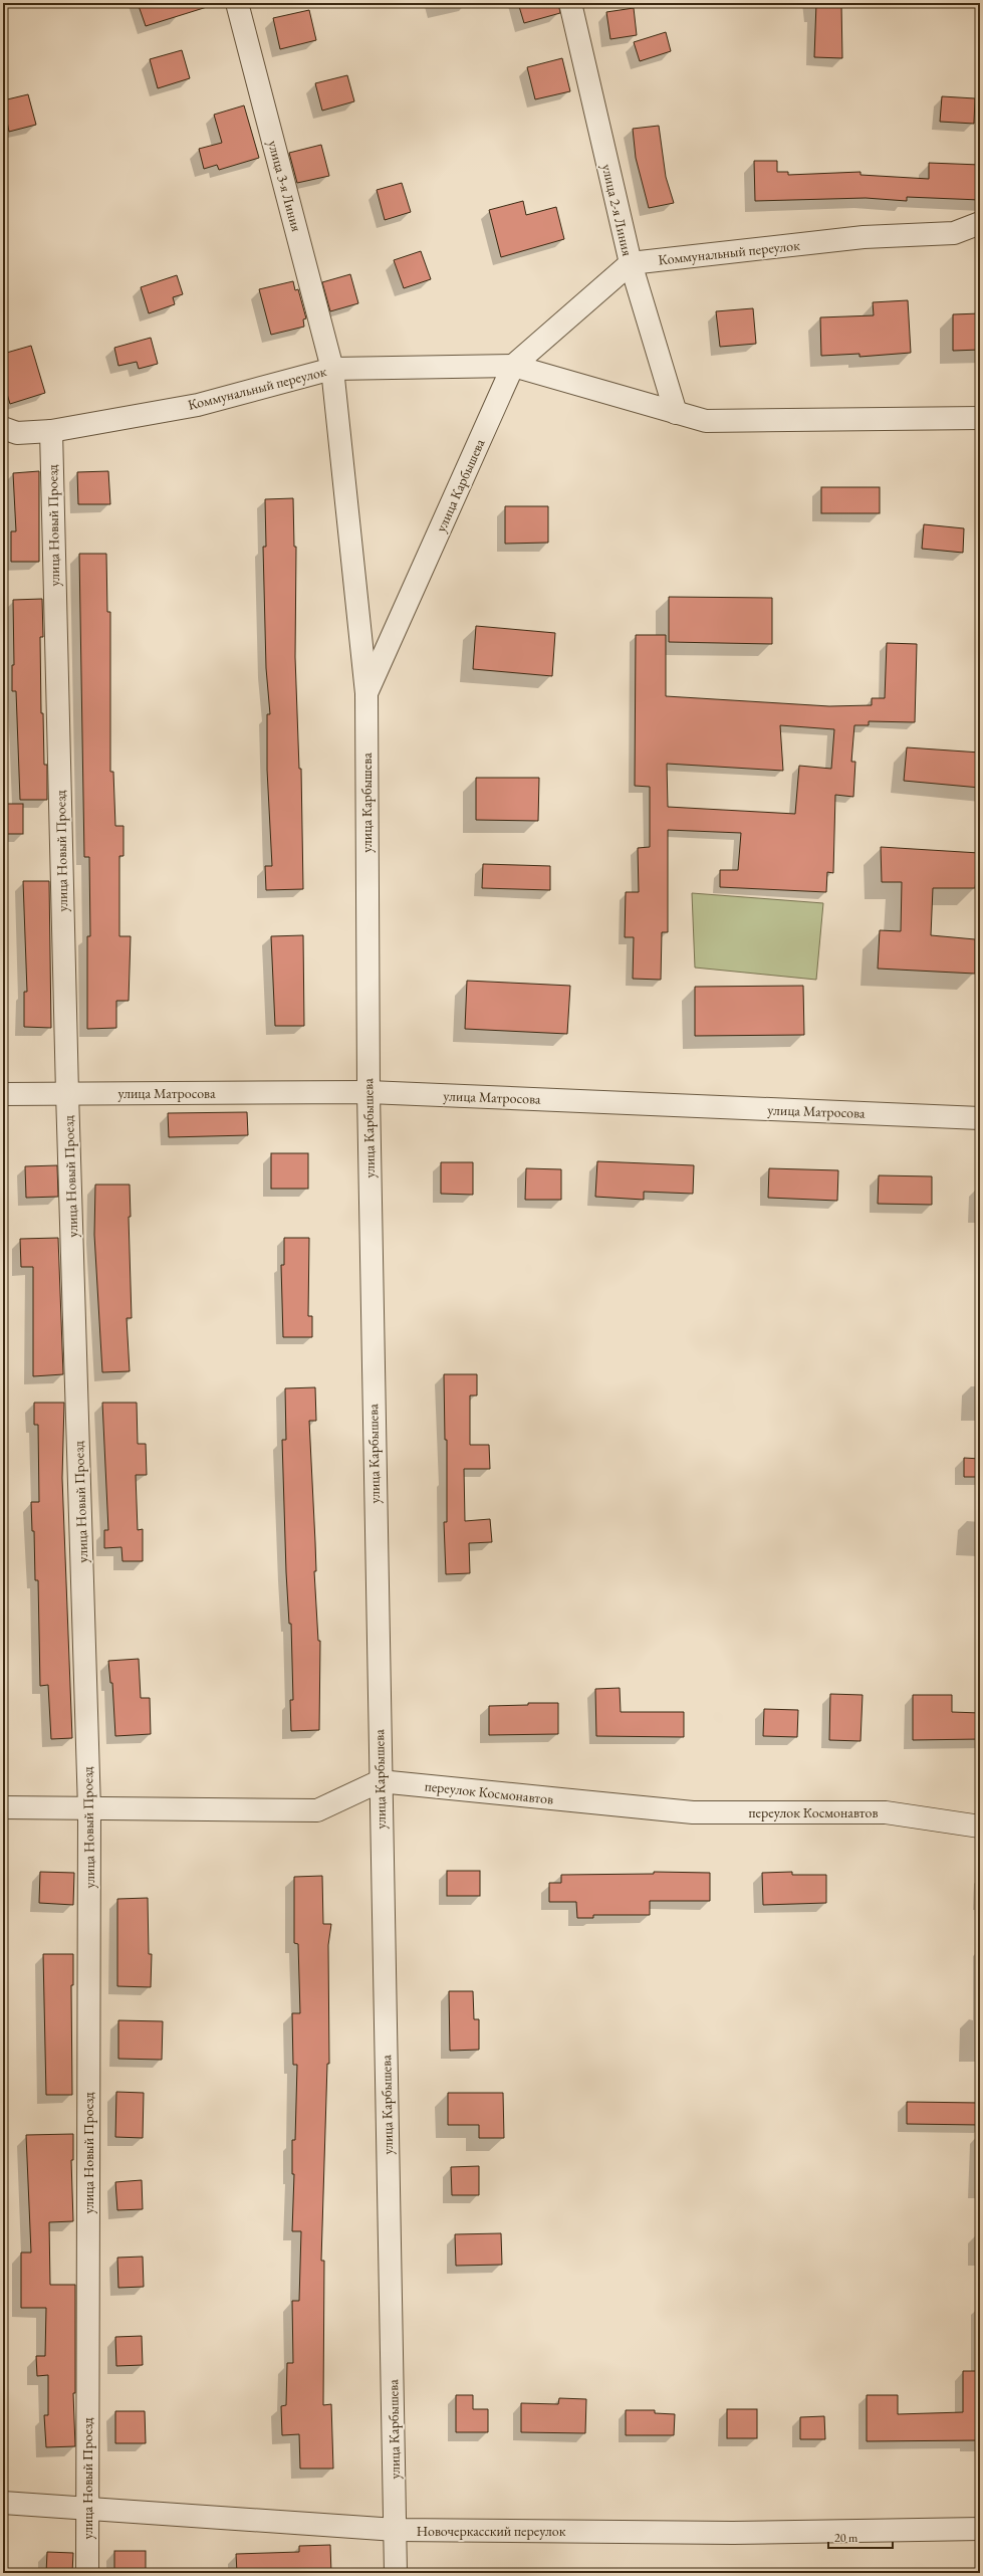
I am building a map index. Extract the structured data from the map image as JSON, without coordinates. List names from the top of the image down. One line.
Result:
{"streets":{"street":["улица 3-я Линия","улица 2-я Линия","Коммунальный переулок","улица Карбышева","улица Новый Проезд","улица Матросова","переулок Космонавтов","Новочеркасский переулок"]},"crossings":[["улица 3-я Линия","Коммунальный переулок"],["улица 3-я Линия","улица Карбышева"],["улица 2-я Линия","Коммунальный переулок"],["Коммунальный переулок","улица Карбышева"],["Коммунальный переулок","улица Новый Проезд"],["улица Карбышева","улица Матросова"],["улица Карбышева","переулок Космонавтов"],["улица Карбышева","Новочеркасский переулок"],["улица Новый Проезд","улица Матросова"],["улица Новый Проезд","Новочеркасский переулок"]],"scale_bar":"20 m"}
